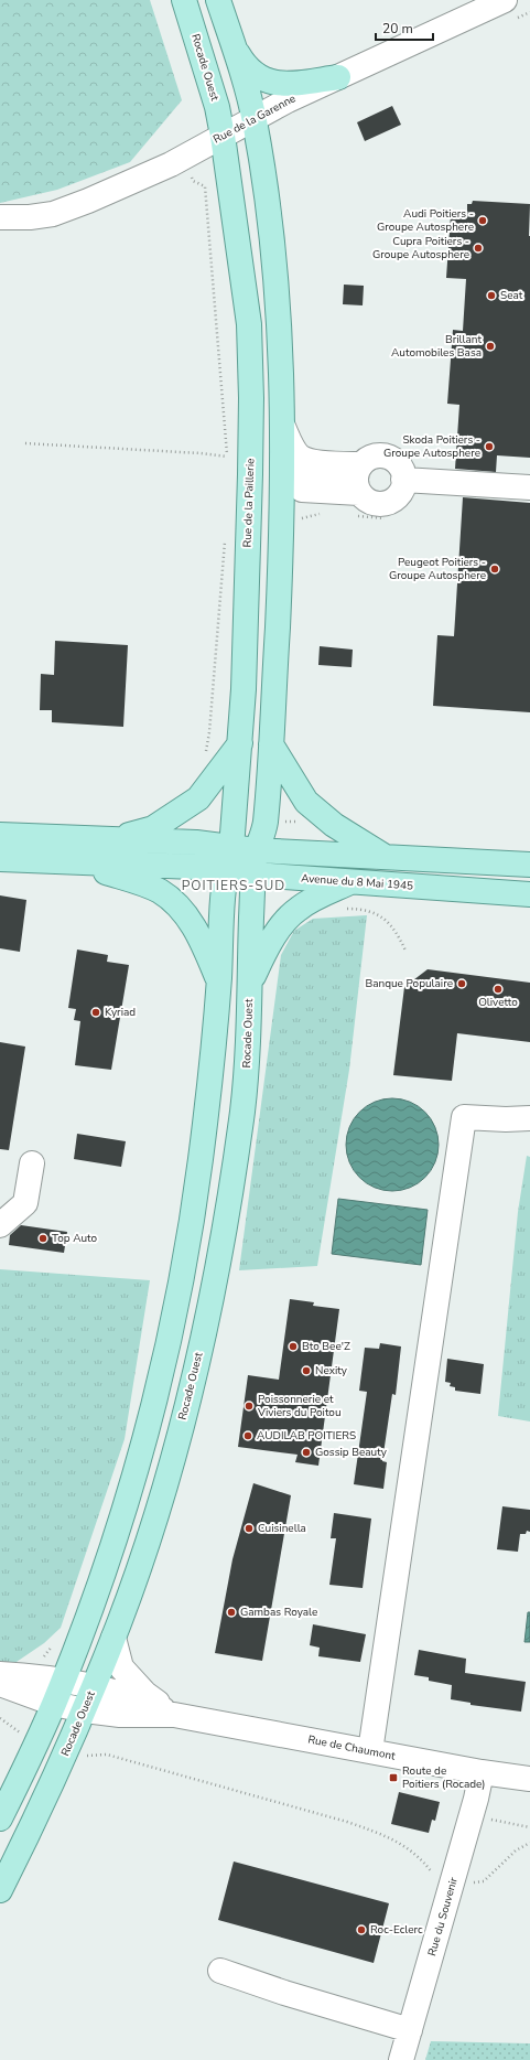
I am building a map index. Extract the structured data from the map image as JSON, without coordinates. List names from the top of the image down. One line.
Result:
{"streets":{"main road":["Rocade Ouest","Rue de la Paillerie","Avenue du 8 Mai 1945"],"street":["Rue de la Garenne","Rue de Chaumont","Rue du Souvenir"]},"crossings":[["Rocade Ouest","Rue de la Garenne"],["Rocade Ouest","Rue de la Paillerie"],["Rocade Ouest","Avenue du 8 Mai 1945"],["Rocade Ouest","Rue de Chaumont"],["Rue de la Garenne","Rue de la Paillerie"],["Rue de la Paillerie","Avenue du 8 Mai 1945"],["Rue de Chaumont","Rue du Souvenir"]],"districts":["POITIERS-SUD"],"places":{"other":["Audi Poitiers - Groupe Autosphere","Cupra Poitiers - Groupe Autosphere","Seat","Brillant Automobiles Basa","Skoda Poitiers - Groupe Autosphere","Peugeot Poitiers - Groupe Autosphere","Banque Populaire","Olivetto","Kyriad","Top Auto","Bto Bee'Z","Nexity","Poissonnerie et Viviers du Poitou","AUDILAB POITIERS","Gossip Beauty","Cuisinella","Gambas Royale","Roc-Eclerc"],"transit":["Route de Poitiers (Rocade)"]},"scale_bar":"20 m"}
